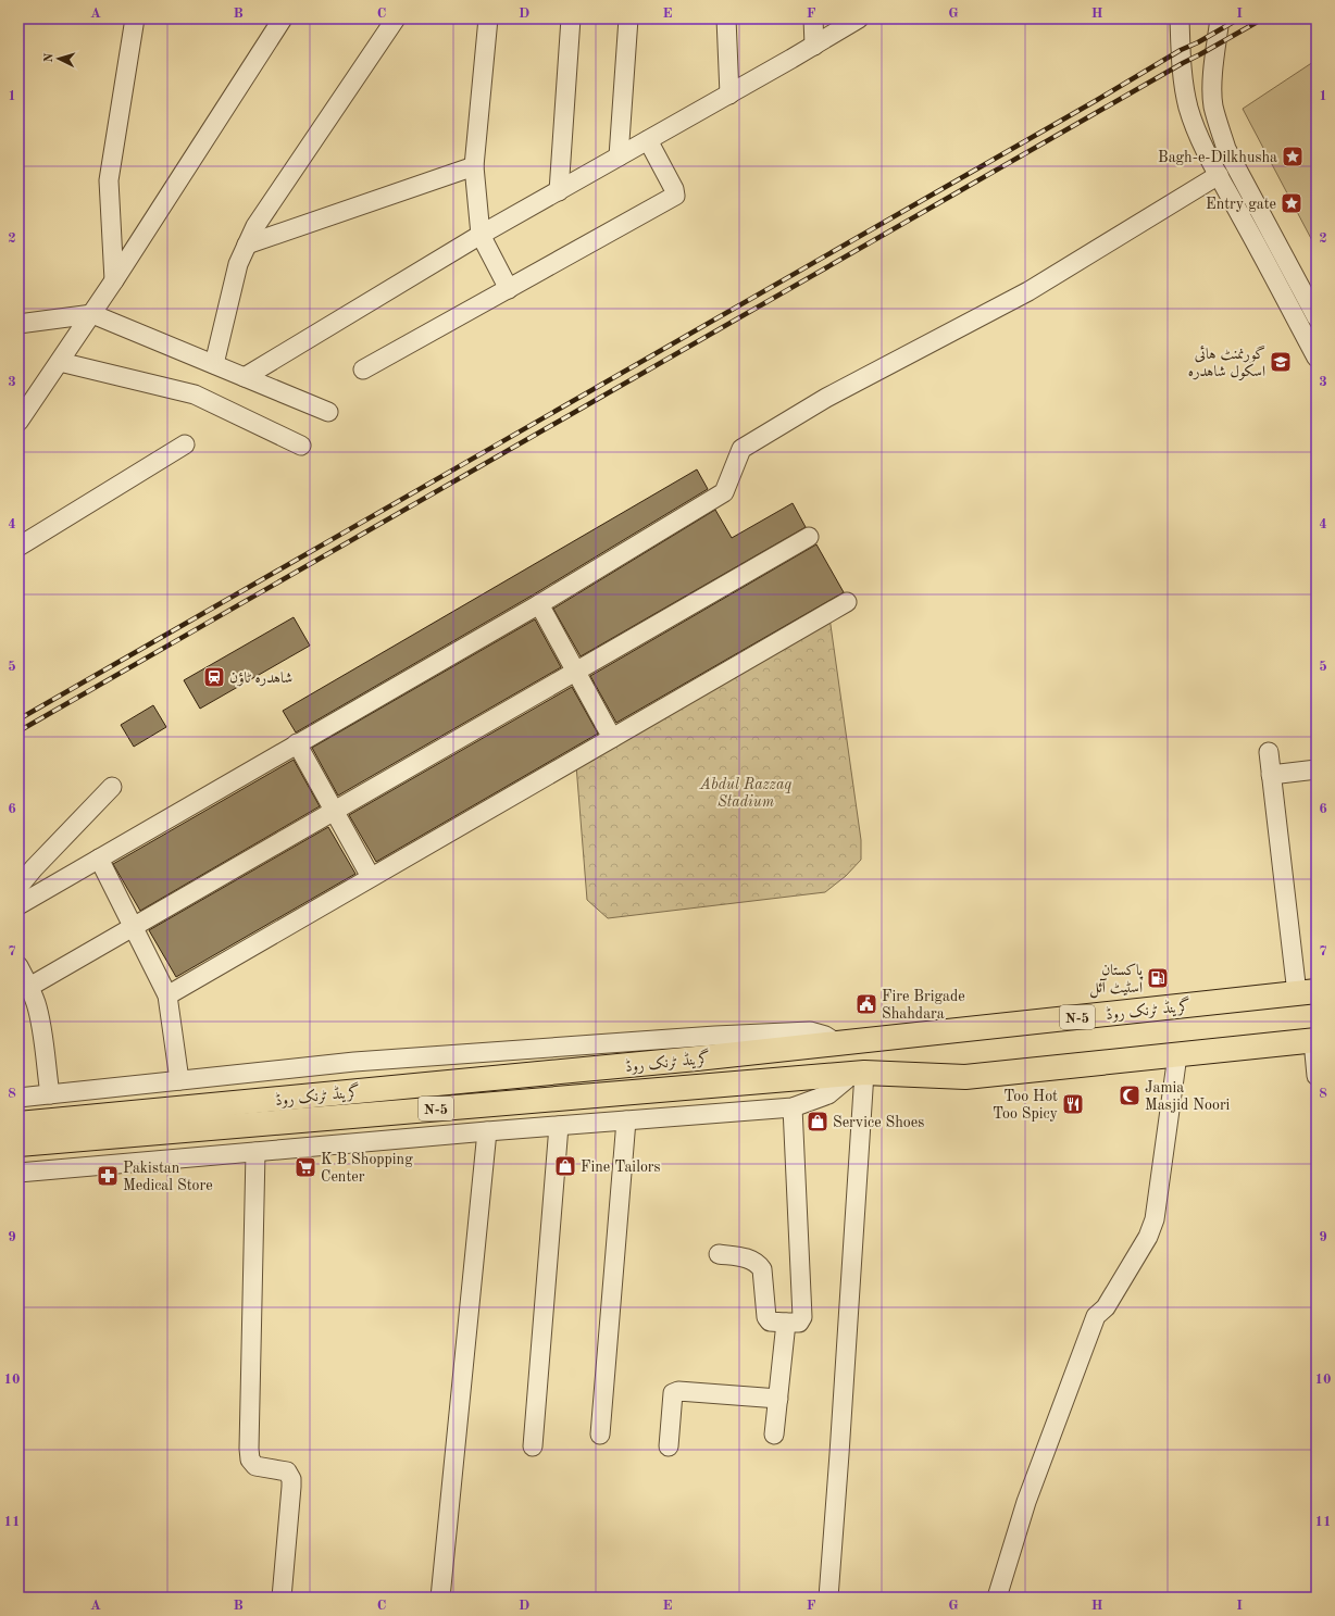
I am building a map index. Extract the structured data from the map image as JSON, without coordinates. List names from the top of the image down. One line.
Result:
{"streets":{"highway":["گرینڈ ٹرنک روڈ","N-5"]},"parks":["Abdul Razzaq Stadium"],"places":{"place":["Bagh-e-Dilkhusha","Entry gate"],"school or university":["گورنمنٹ ہائی اسکول شاہدرہ"],"station":["شاہدرہ ٹاؤن"],"fuel station":["پاکستان اسٹیٹ آئل"],"public building":["Fire Brigade Shahdara"],"mosque":["Jamia Masjid Noori"],"restaurant":["Too Hot Too Spicy"],"shop":["Service Shoes","Fine Tailors"],"supermarket":["K B Shopping Center"],"pharmacy":["Pakistan Medical Store"]},"north":"left","grid":{"columns":["A","B","C","D","E","F","G","H","I"],"rows":["1","2","3","4","5","6","7","8","9","10","11"]}}
